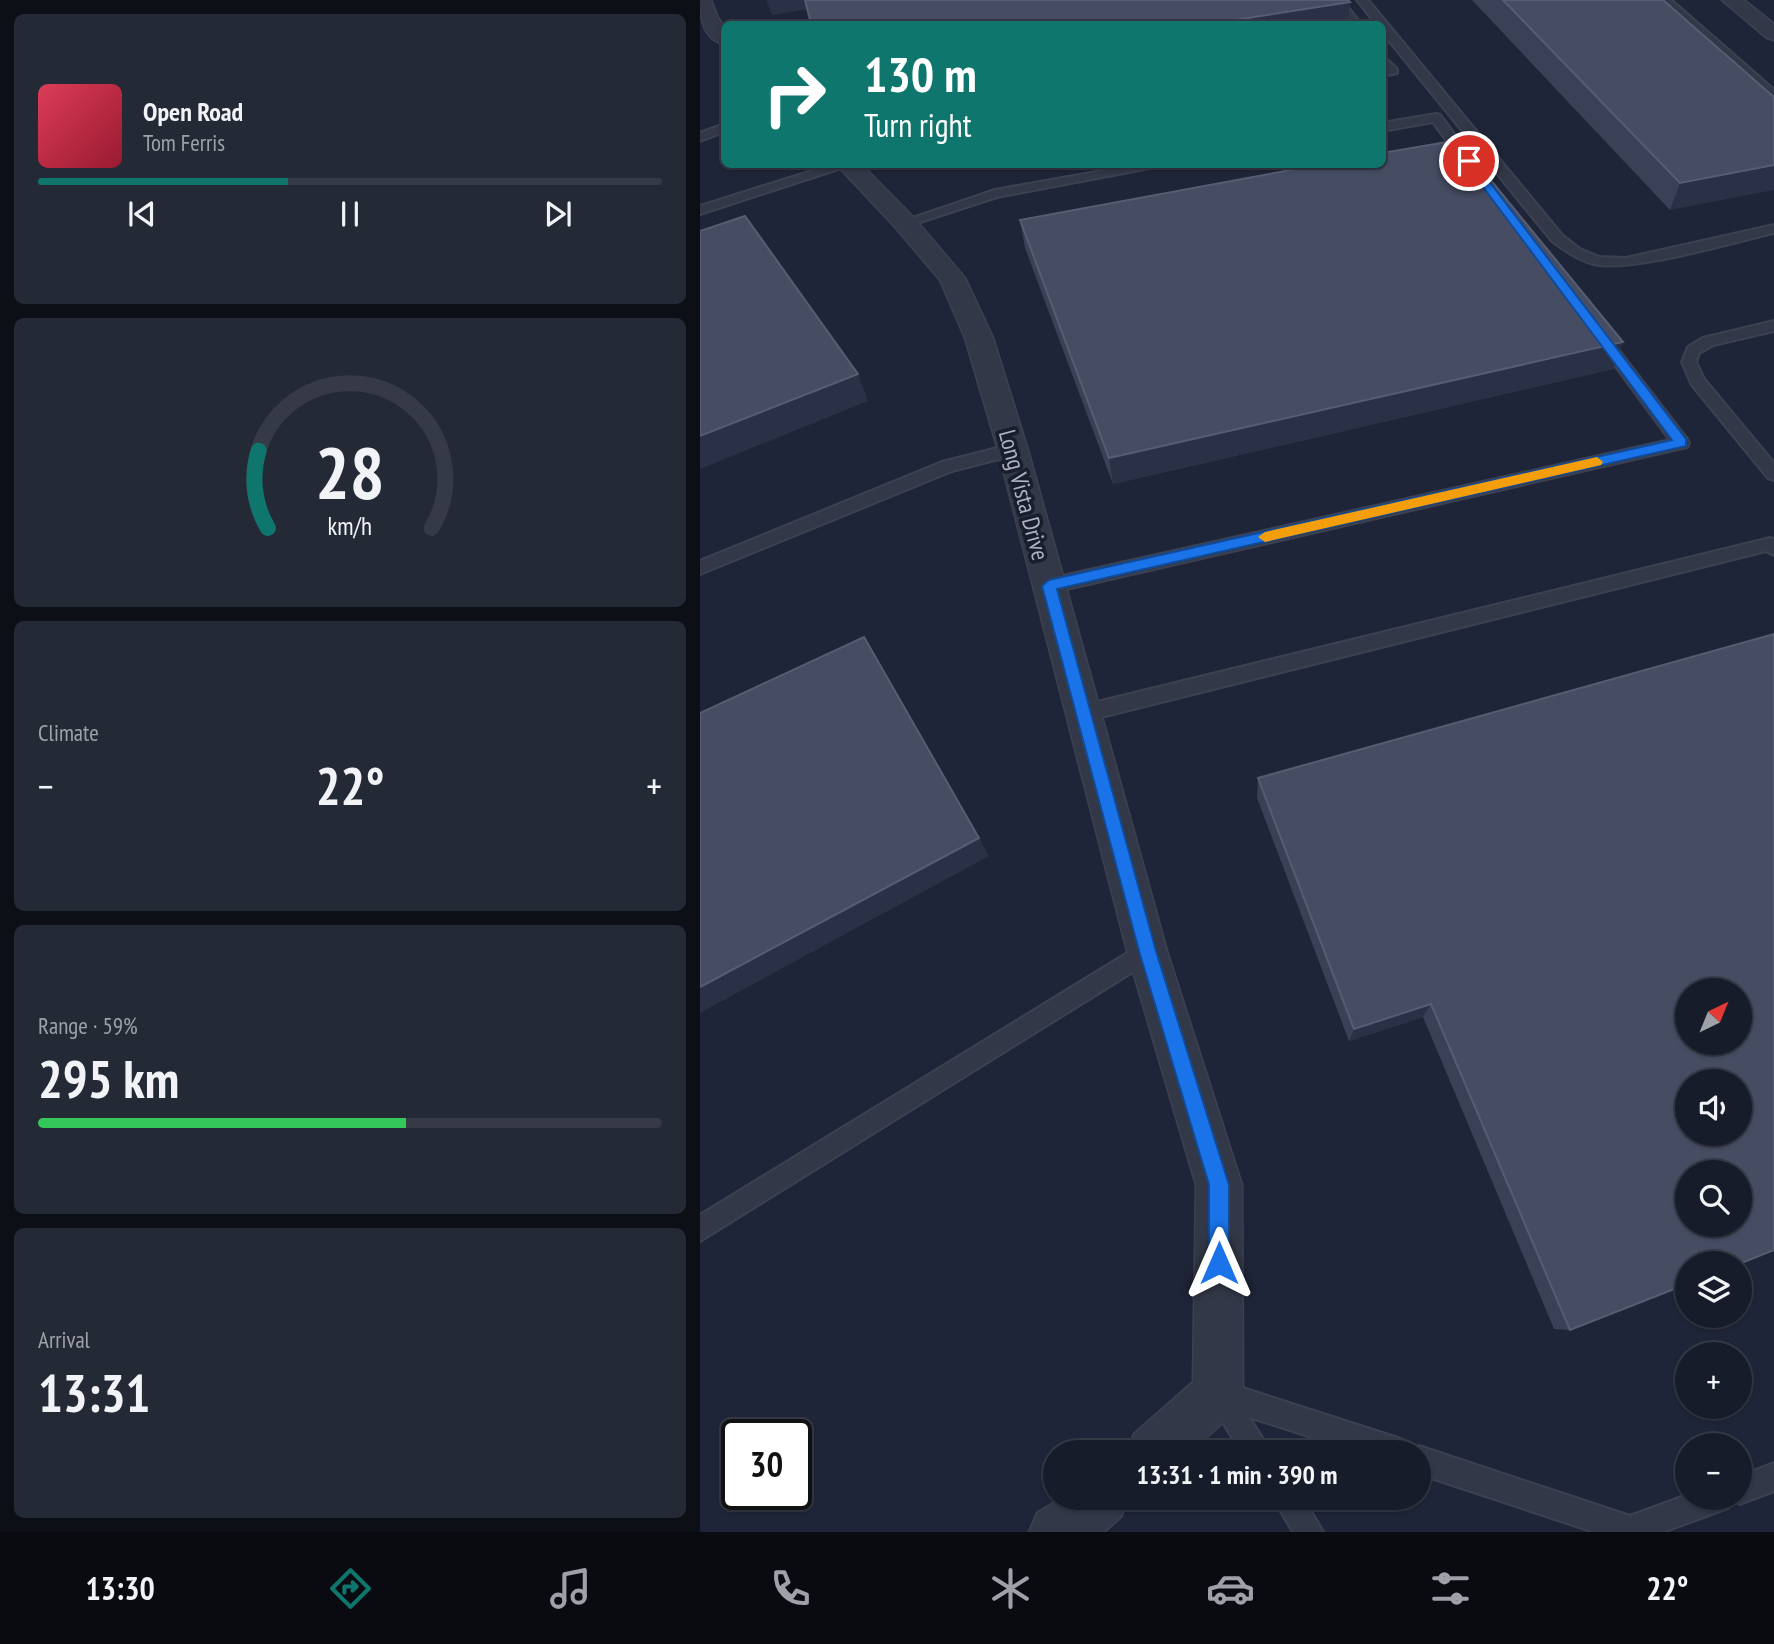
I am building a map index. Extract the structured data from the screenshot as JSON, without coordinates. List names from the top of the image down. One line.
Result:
{"streets":{"street":["Long Vista Drive"]},"north":"top right","page":{"turn":["130 m","Turn right"],"song":["Open Road","Tom Ferris"],"tile":["Climate",["Range · 59%","295 km"],["Arrival","13:31"]],"heat":["−","22°","+"],"map_buttons":["+","−"],"limit":"30","trip":"13:31 · 1 min · 390 m","tabs":["13:30","22°"],"gauge":["28","km/h"]}}
